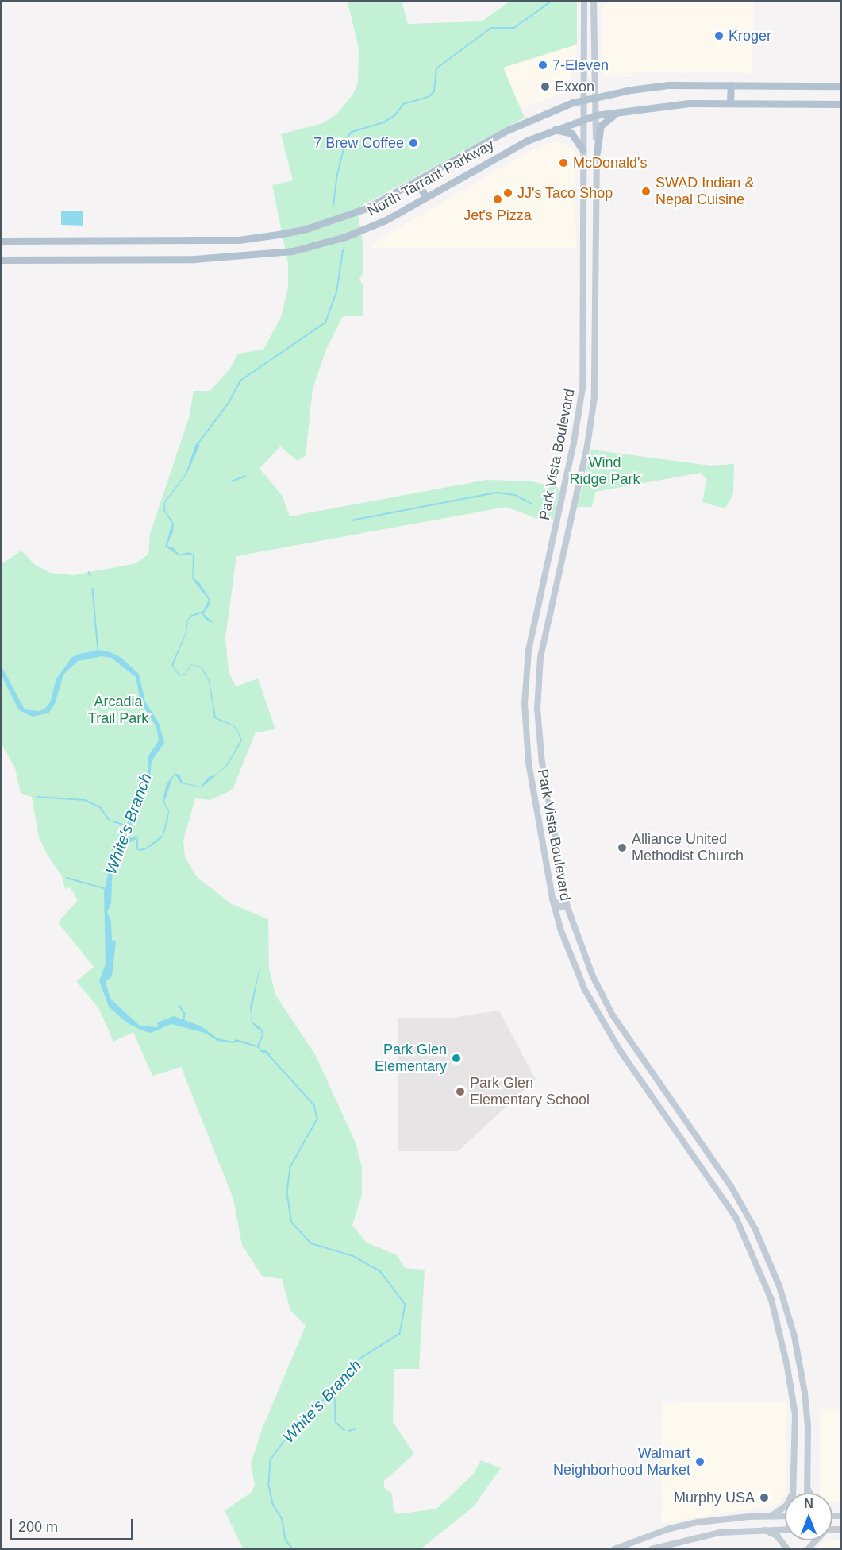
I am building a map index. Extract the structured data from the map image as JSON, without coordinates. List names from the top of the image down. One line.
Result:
{"streets":{"main road":["North Tarrant Parkway","Park Vista Boulevard"]},"crossings":[["North Tarrant Parkway","Park Vista Boulevard"]],"water":["White's Branch"],"parks":["Wind Ridge Park","Arcadia Trail Park"],"places":["Kroger","7-Eleven","Exxon","7 Brew Coffee","McDonald's","SWAD Indian & Nepal Cuisine","JJ's Taco Shop","Jet's Pizza","Alliance United Methodist Church","Park Glen Elementary","Park Glen Elementary School","Walmart Neighborhood Market","Murphy USA"],"scale_bar":"200 m","north":"top"}
